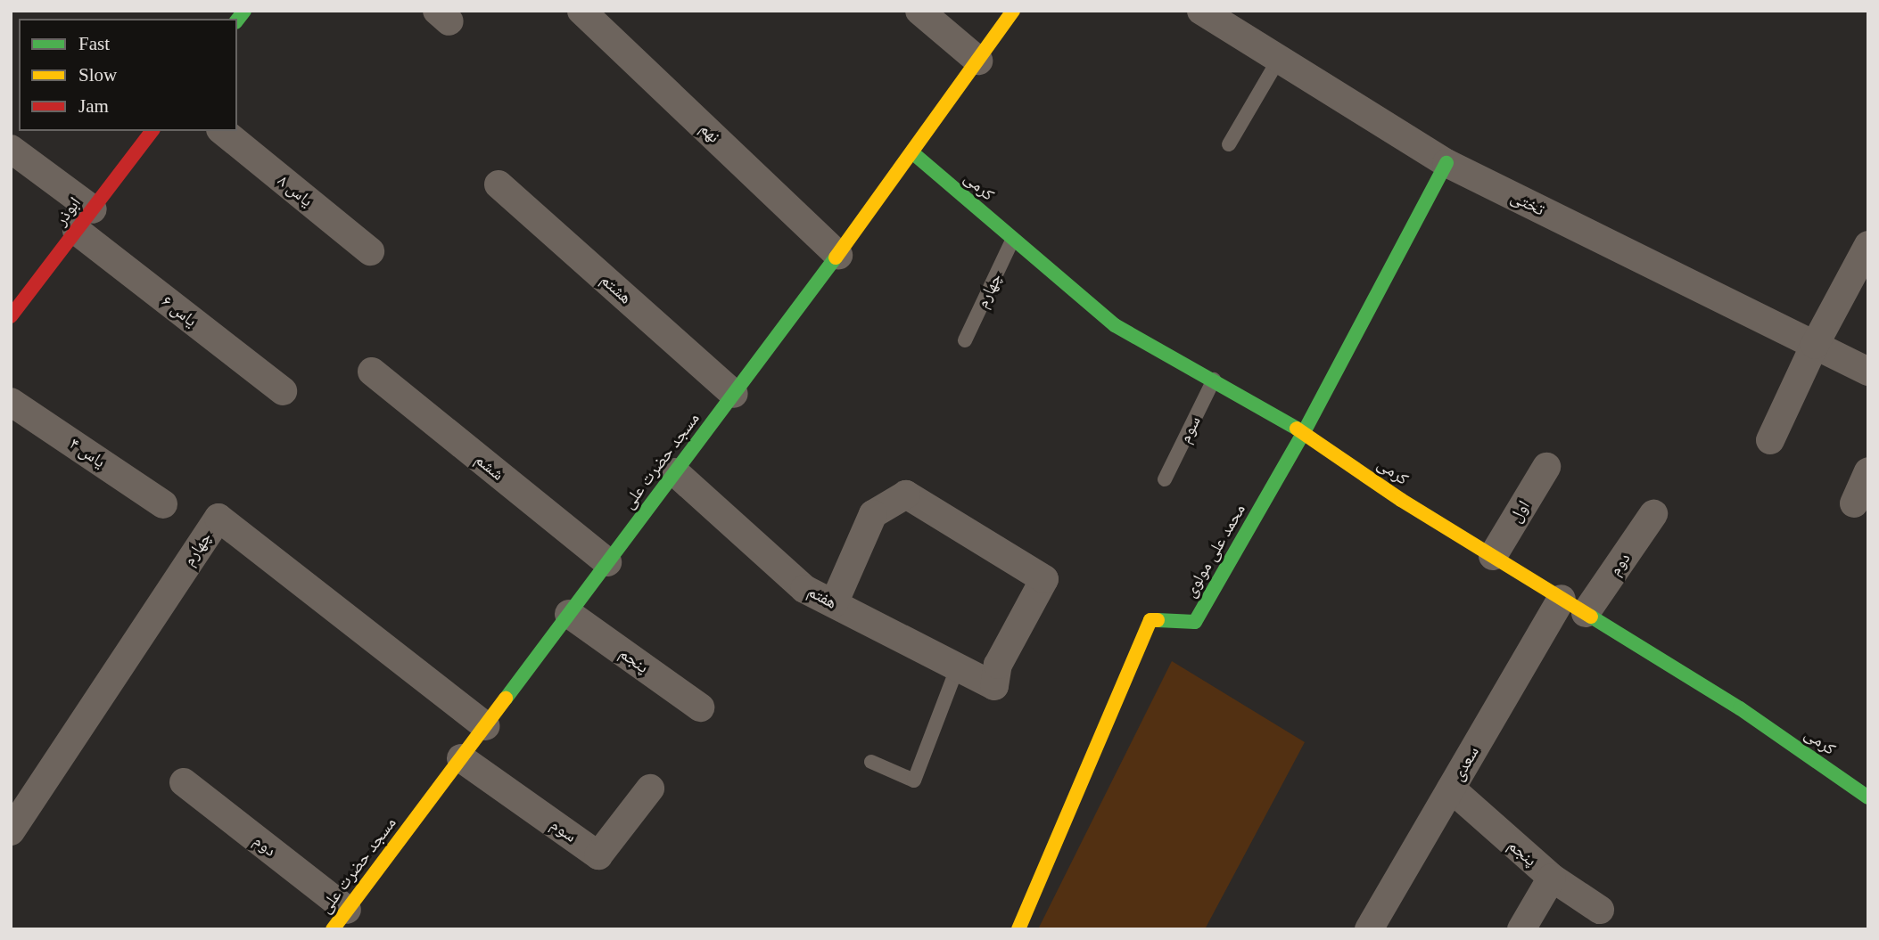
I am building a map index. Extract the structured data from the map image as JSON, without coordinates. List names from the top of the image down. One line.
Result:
{"streets":{"street":["نهم","کرمی","یاس ۸","تختی","ابوذر","هشتم","چهارم","یاس ۶","سوم","یاس ۴","مسجد حضرت علی","ششم","اول","محمد علی مولوی","دوم","هفتم","پنجم","سعدی"]},"crossings":[["نهم","مسجد حضرت علی"],["کرمی","چهارم"],["کرمی","سوم"],["کرمی","مسجد حضرت علی"],["کرمی","اول"],["کرمی","محمد علی مولوی"],["کرمی","دوم"],["کرمی","سعدی"],["تختی","محمد علی مولوی"],["ابوذر","یاس ۶"],["هشتم","مسجد حضرت علی"],["چهارم","مسجد حضرت علی"],["سوم","مسجد حضرت علی"],["مسجد حضرت علی","ششم"],["مسجد حضرت علی","دوم"],["مسجد حضرت علی","هفتم"],["مسجد حضرت علی","پنجم"],["پنجم","سعدی"]],"legend":["Fast","Slow","Jam"]}
